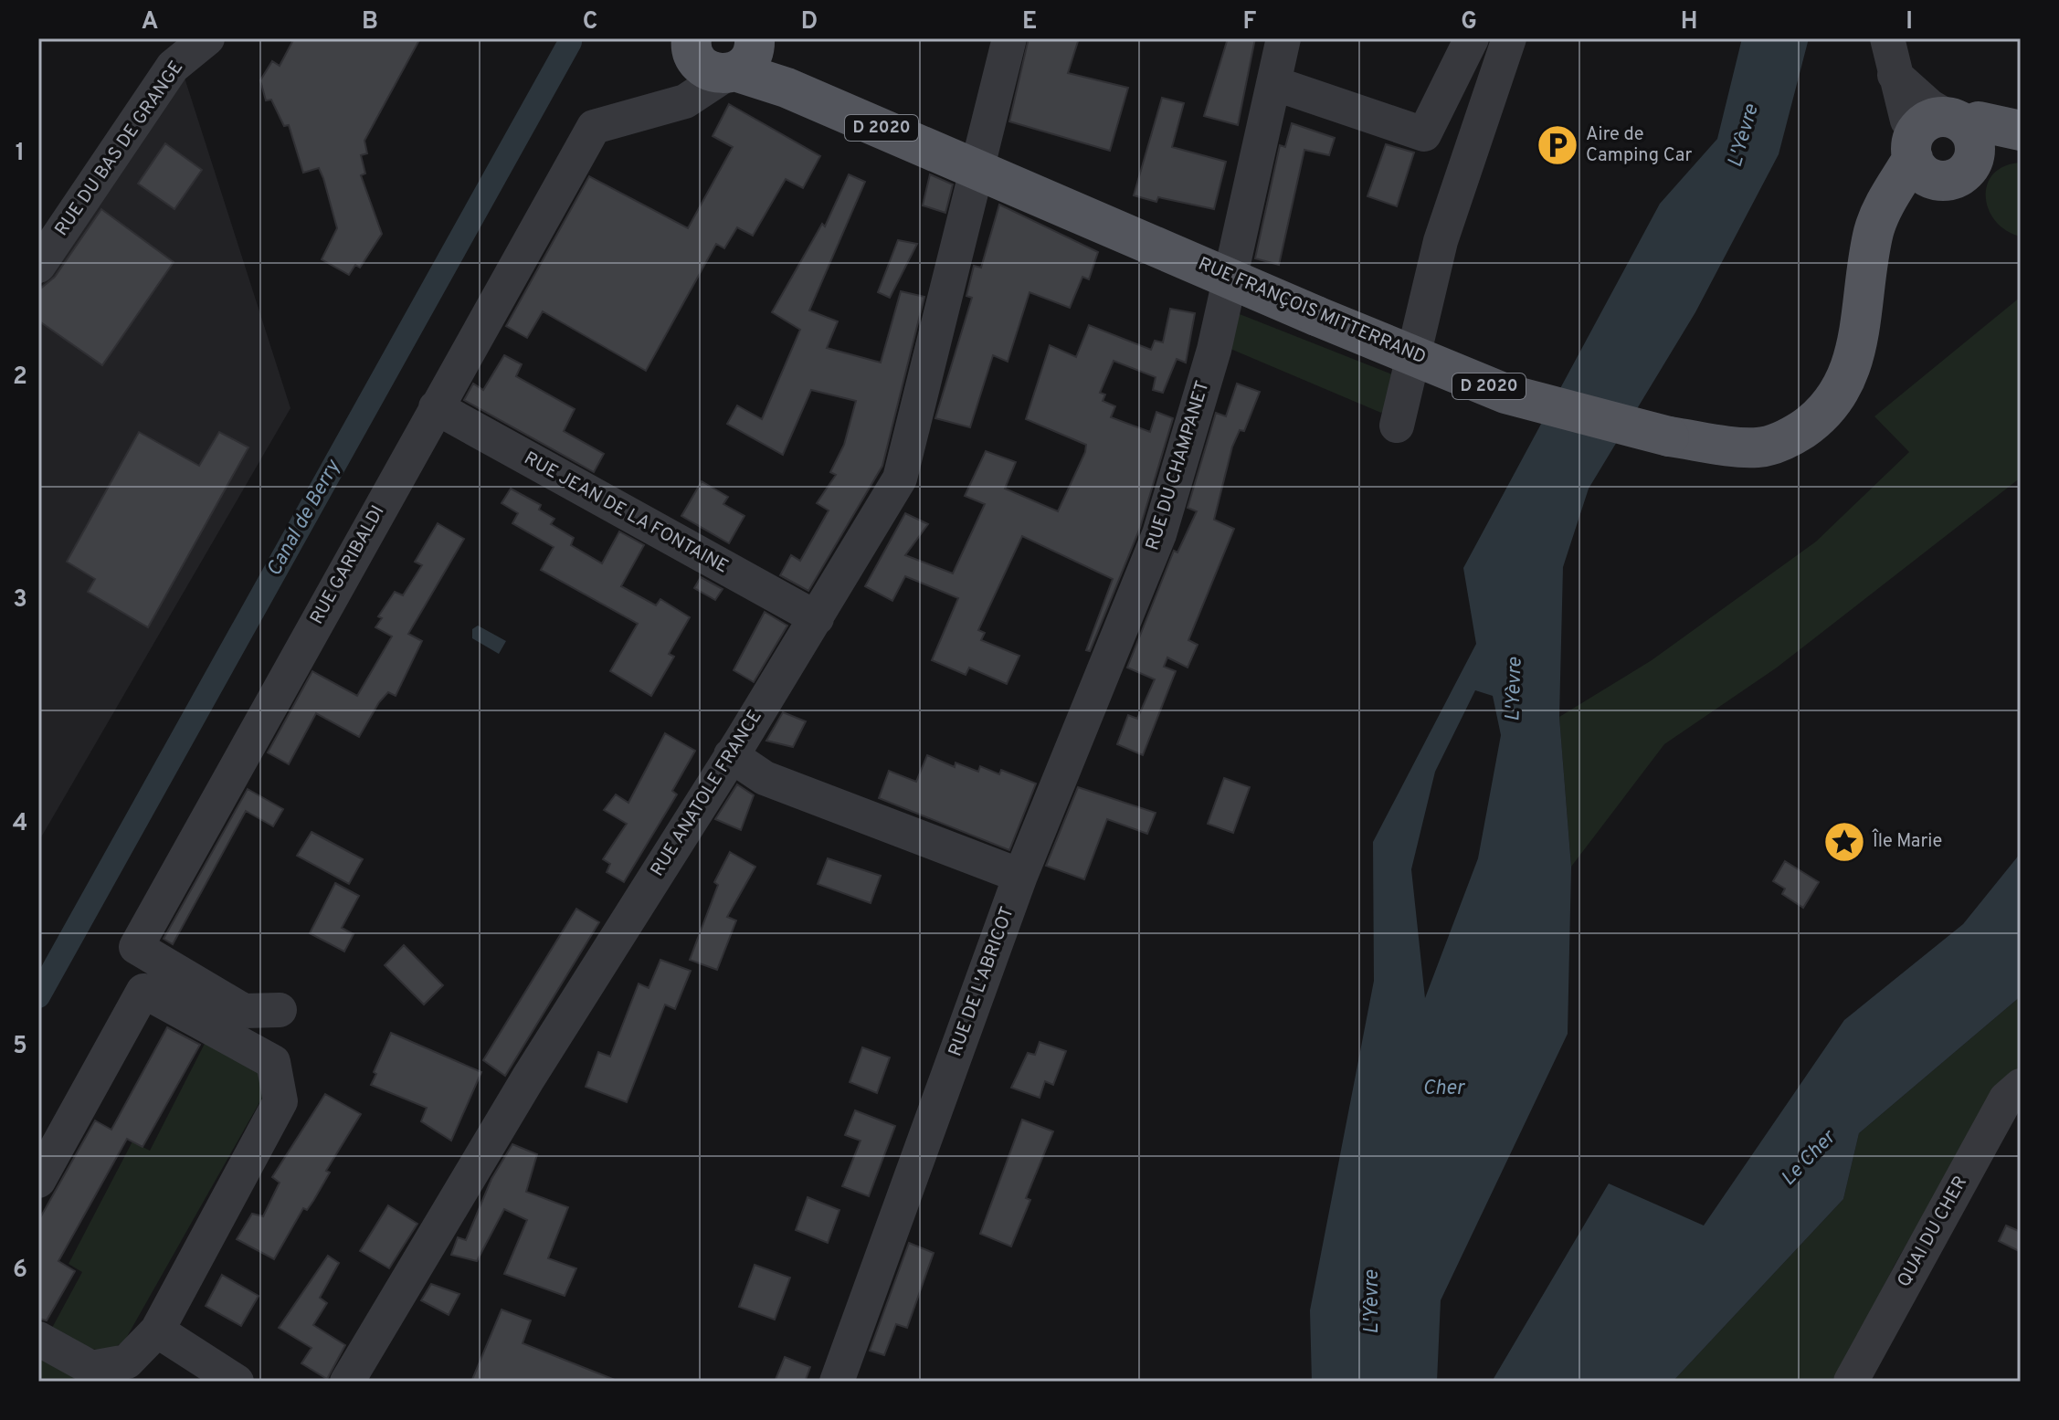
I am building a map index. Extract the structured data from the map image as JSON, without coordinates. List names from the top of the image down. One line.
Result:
{"streets":{"main road":["D 2020","RUE FRANÇOIS MITTERRAND"],"street":["RUE DU BAS DE GRANGE","RUE DU CHAMPANET","RUE JEAN DE LA FONTAINE","RUE GARIBALDI","RUE ANATOLE FRANCE","RUE DE L'ABRICOT","QUAI DU CHER"]},"crossings":[["RUE FRANÇOIS MITTERRAND","RUE DU CHAMPANET"],["RUE FRANÇOIS MITTERRAND","RUE GARIBALDI"],["RUE FRANÇOIS MITTERRAND","RUE ANATOLE FRANCE"],["RUE DU CHAMPANET","RUE DE L'ABRICOT"],["RUE JEAN DE LA FONTAINE","RUE GARIBALDI"],["RUE JEAN DE LA FONTAINE","RUE ANATOLE FRANCE"]],"water":["L'Yèvre","Canal de Berry","Cher","Le Cher"],"places":{"parking":["Aire de Camping Car"],"place":["Île Marie"]},"grid":{"columns":["A","B","C","D","E","F","G","H","I"],"rows":["1","2","3","4","5","6"]}}
